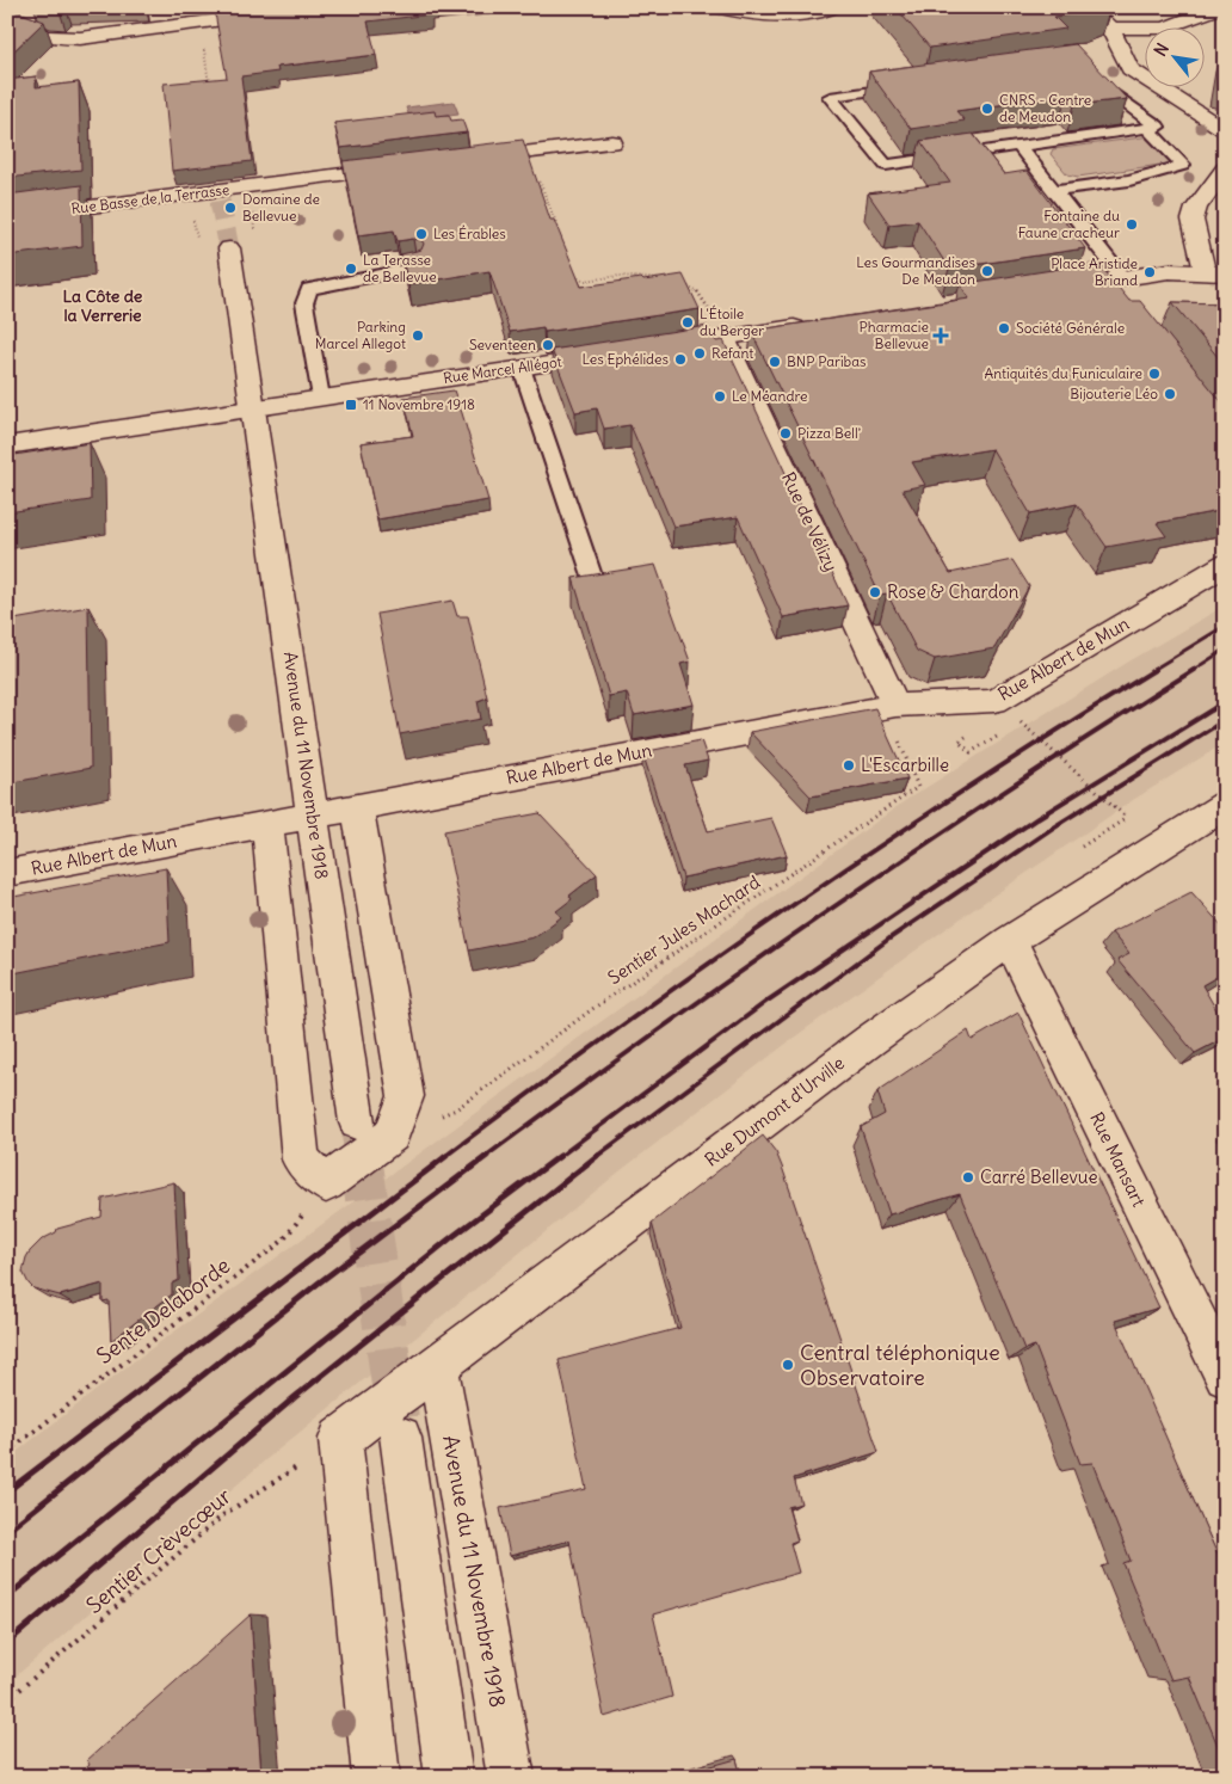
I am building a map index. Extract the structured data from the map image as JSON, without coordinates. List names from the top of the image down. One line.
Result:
{"streets":{"street":["Rue Basse de la Terrasse","Rue Marcel Allégot","Rue de Vélizy","Rue Albert de Mun","Avenue du 11 Novembre 1918","Rue Dumont d'Urville","Rue Mansart"],"path":["Sentier Jules Machard","Sente Delaborde","Sentier Crèvecœur"]},"crossings":[["Rue Marcel Allégot","Rue de Vélizy"],["Rue Marcel Allégot","Avenue du 11 Novembre 1918"],["Rue de Vélizy","Rue Albert de Mun"],["Rue de Vélizy","Sentier Jules Machard"],["Rue Albert de Mun","Avenue du 11 Novembre 1918"],["Rue Albert de Mun","Sentier Jules Machard"],["Avenue du 11 Novembre 1918","Rue Dumont d'Urville"],["Rue Dumont d'Urville","Rue Mansart"],["Rue Dumont d'Urville","Sentier Crèvecœur"]],"districts":["La Côte de la Verrerie"],"places":{"other":["CNRS - Centre de Meudon","Domaine de Bellevue","Fontaine du Faune cracheur","Les Érables","La Terasse de Bellevue","Les Gourmandises De Meudon","Place Aristide Briand","L'Étoile du Berger","Société Générale","Parking Marcel Allegot","Seventeen","Refant","Les Ephélides","BNP Paribas","Antiquités du Funiculaire","Bijouterie Léo","Le Méandre","Pizza Bell'","Rose & Chardon","L'Escarbille","Carré Bellevue","Central téléphonique Observatoire"],"health":["Pharmacie Bellevue"],"transit":["11 Novembre 1918"]},"north":"top left"}
